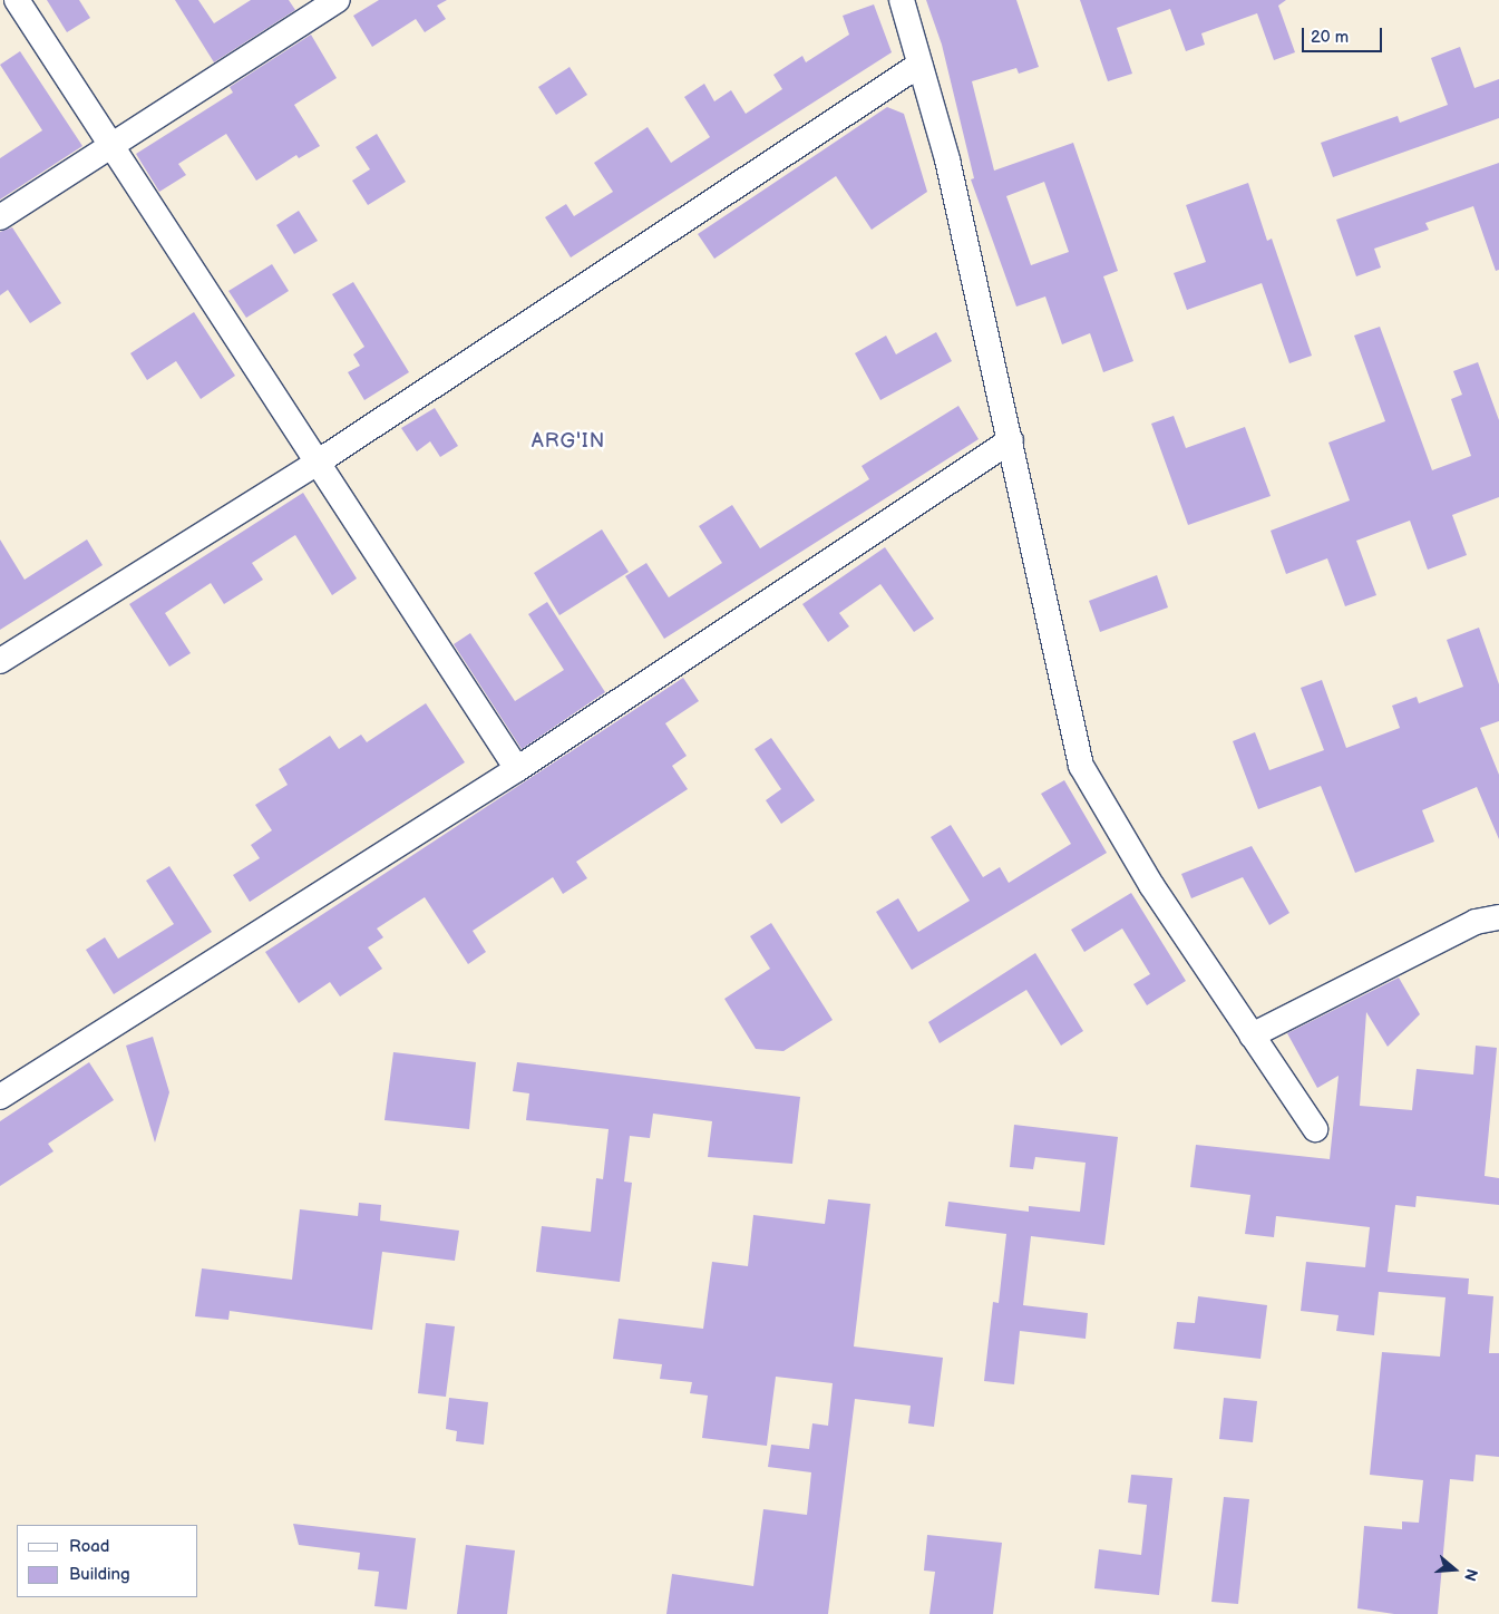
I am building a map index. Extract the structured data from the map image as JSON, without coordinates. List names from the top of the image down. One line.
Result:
{"districts":["ARG'IN"],"legend":["Road","Building"],"scale_bar":"20 m","north":"right"}
